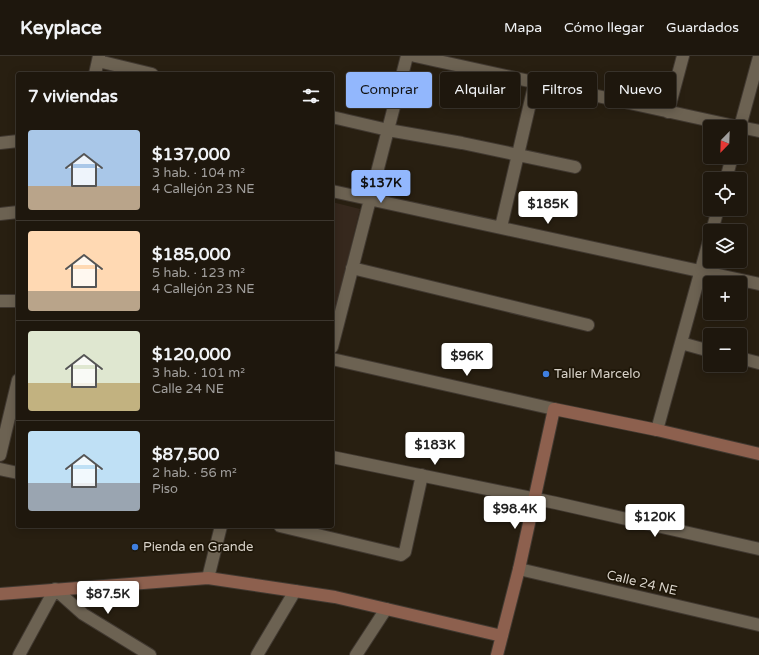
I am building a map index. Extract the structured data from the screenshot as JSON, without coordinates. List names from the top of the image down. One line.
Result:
{"streets":{"street":["Calle 24 NE"]},"places":["Taller Marcelo","Pienda en Grande"],"north":"bottom left","page":{"header":"Keyplace","nav":["Mapa","Cómo llegar","Guardados"],"chip":["Comprar","Alquilar","Filtros","Nuevo"],"heading":"7 viviendas","map_buttons":["+","−"],"list":[{"name":"$137,000","note":"3 hab. · 104 m² · 4 Callejón 23 NE"},{"name":"$185,000","note":"5 hab. · 123 m² · 4 Callejón 23 NE"},{"name":"$120,000","note":"3 hab. · 101 m² · Calle 24 NE"},{"name":"$87,500","note":"2 hab. · 56 m² · Piso"}],"price":["$137K","$185K","$96K","$183K","$98.4K","$120K","$87.5K"]}}
